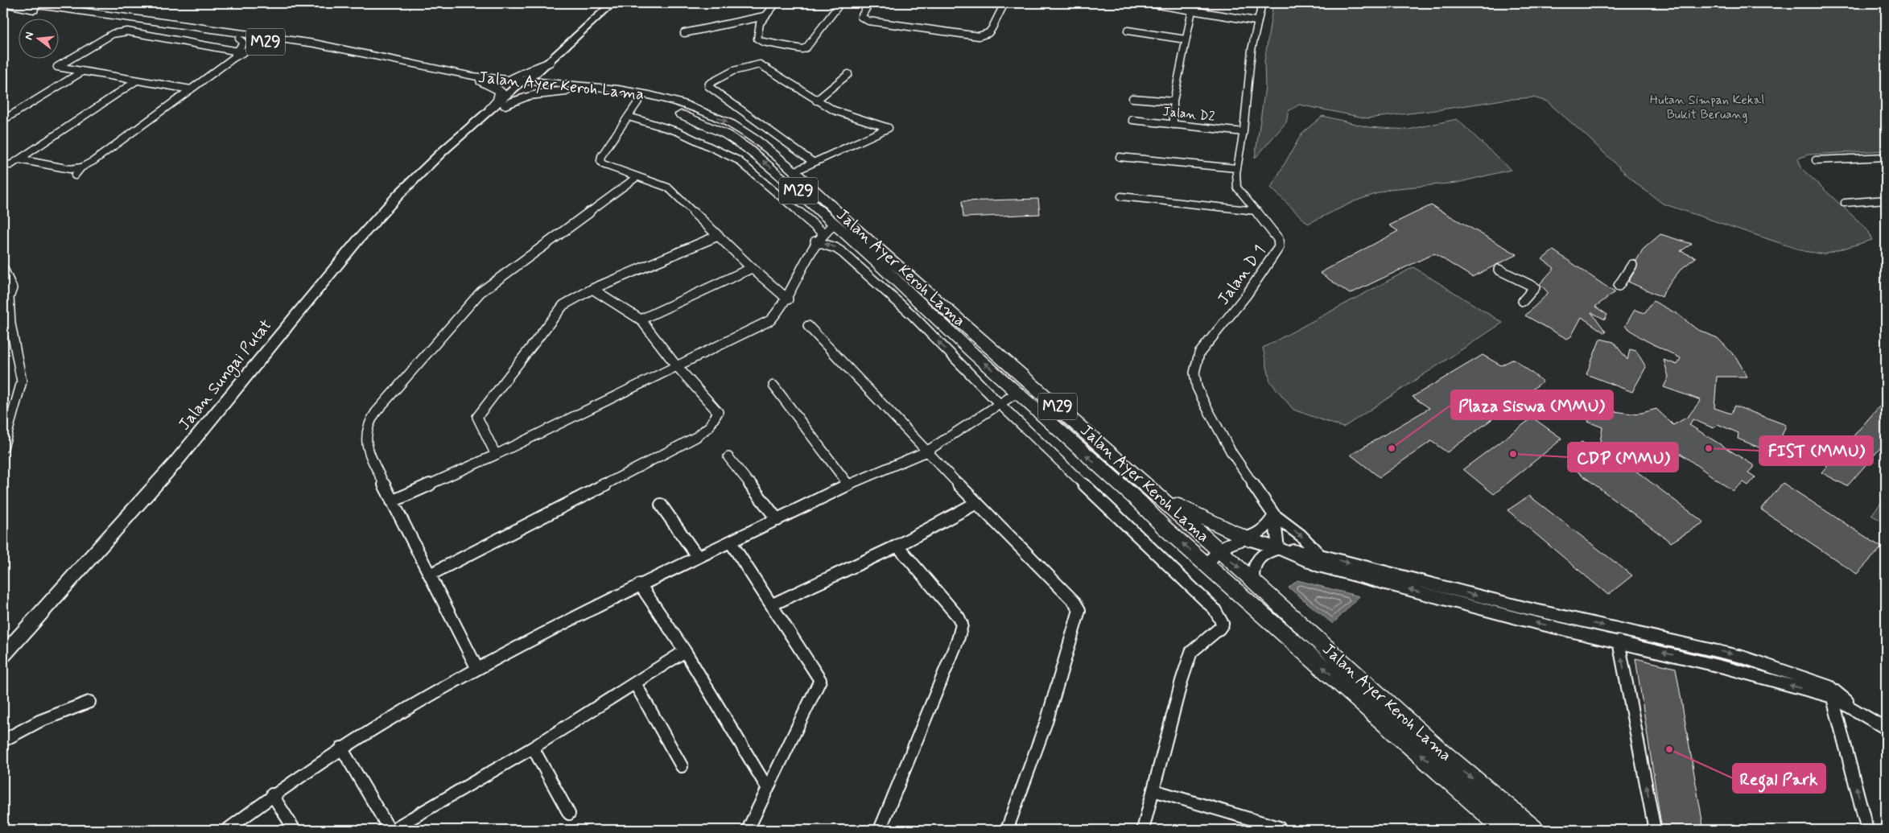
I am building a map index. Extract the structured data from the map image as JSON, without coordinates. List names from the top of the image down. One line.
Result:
{"streets":{"main road":["M29","Jalan Ayer Keroh Lama","Jalan Sungai Putat"],"street":["Jalan D2","Jalan D 1"]},"crossings":[["Jalan Ayer Keroh Lama","Jalan Sungai Putat"],["Jalan D2","Jalan D 1"]],"parks":["Hutan Simpan Kekal Bukit Beruang"],"places":["Plaza Siswa (MMU)","FIST (MMU)","CDP (MMU)","Regal Park"],"north":"left"}
